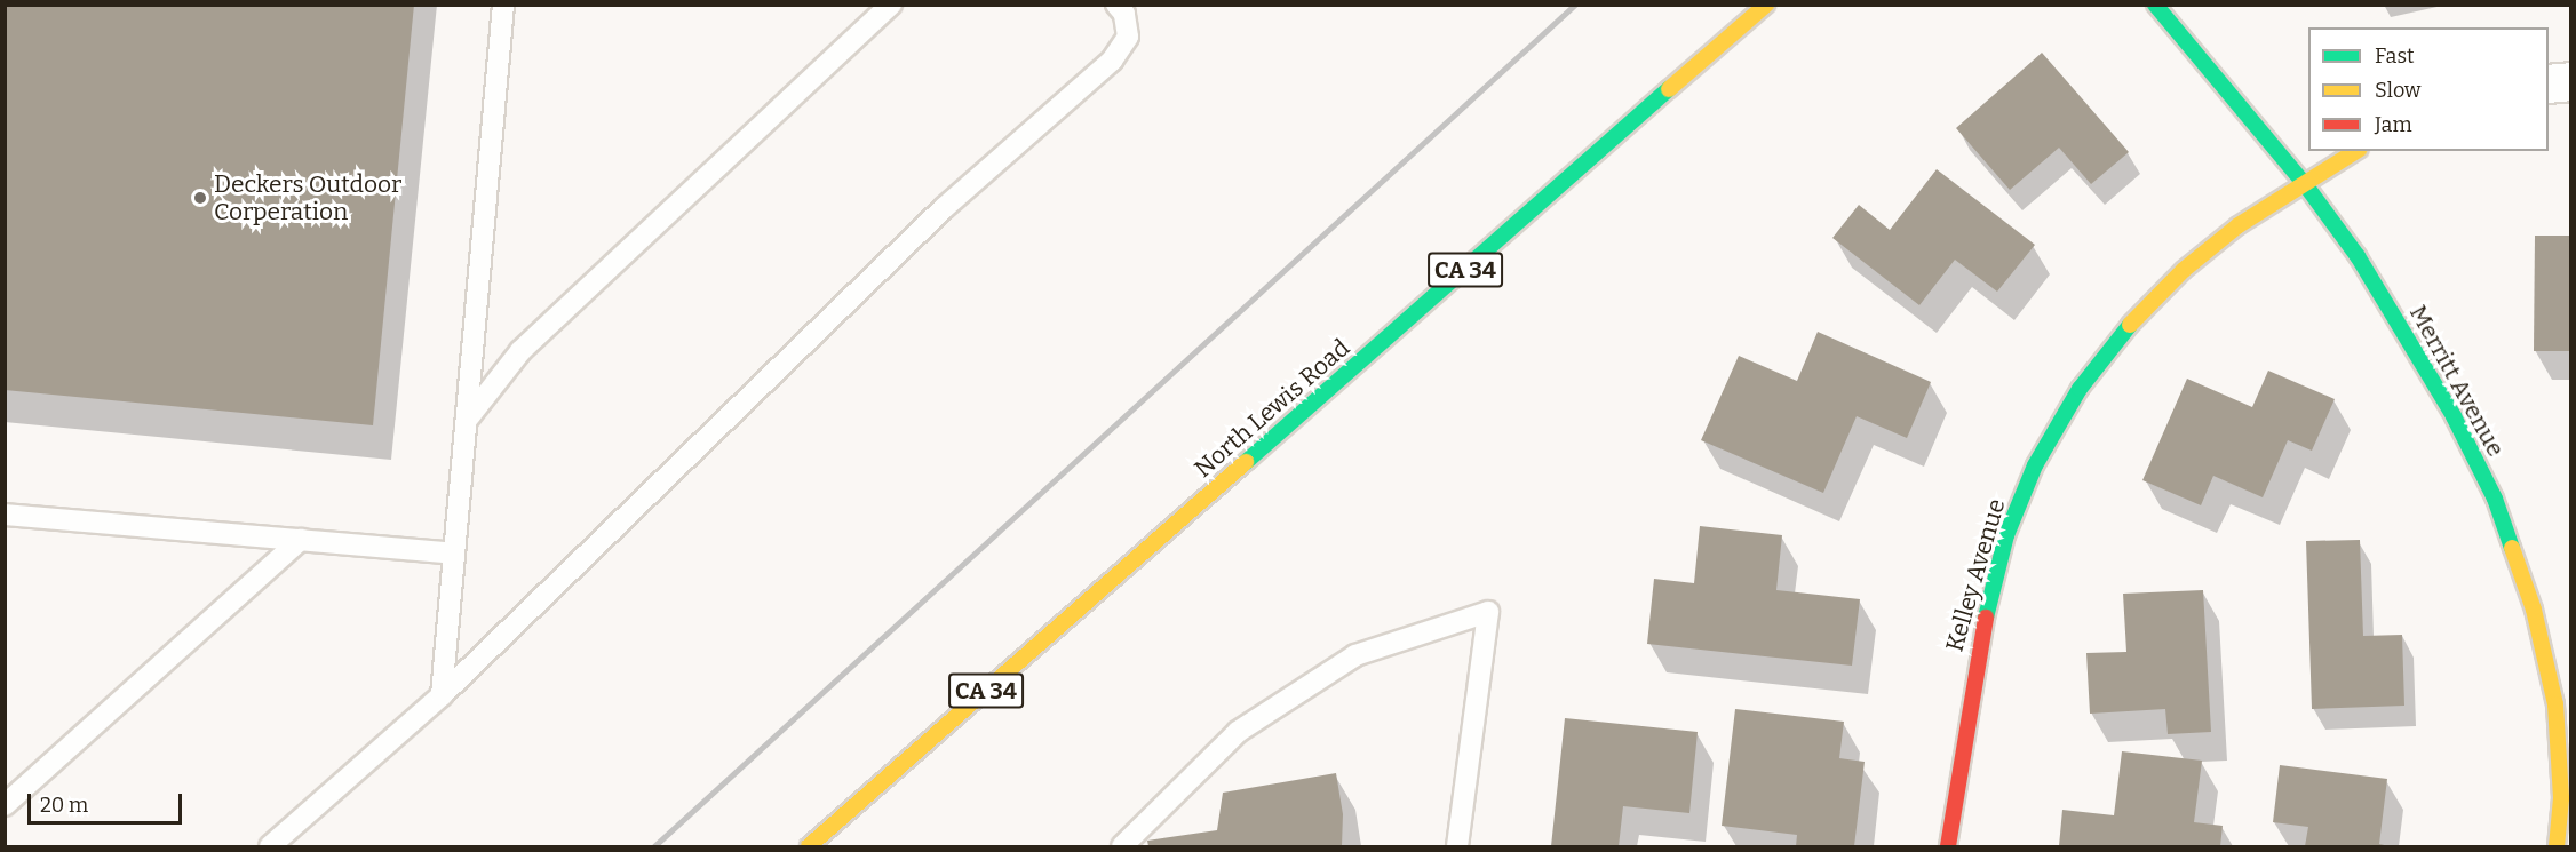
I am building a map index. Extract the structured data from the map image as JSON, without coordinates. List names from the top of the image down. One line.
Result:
{"streets":{"street":["CA 34","Merritt Avenue","North Lewis Road","Kelley Avenue"]},"crossings":[["Merritt Avenue","Kelley Avenue"]],"places":["Deckers Outdoor Corperation"],"legend":["Fast","Slow","Jam"],"scale_bar":"20 m"}
